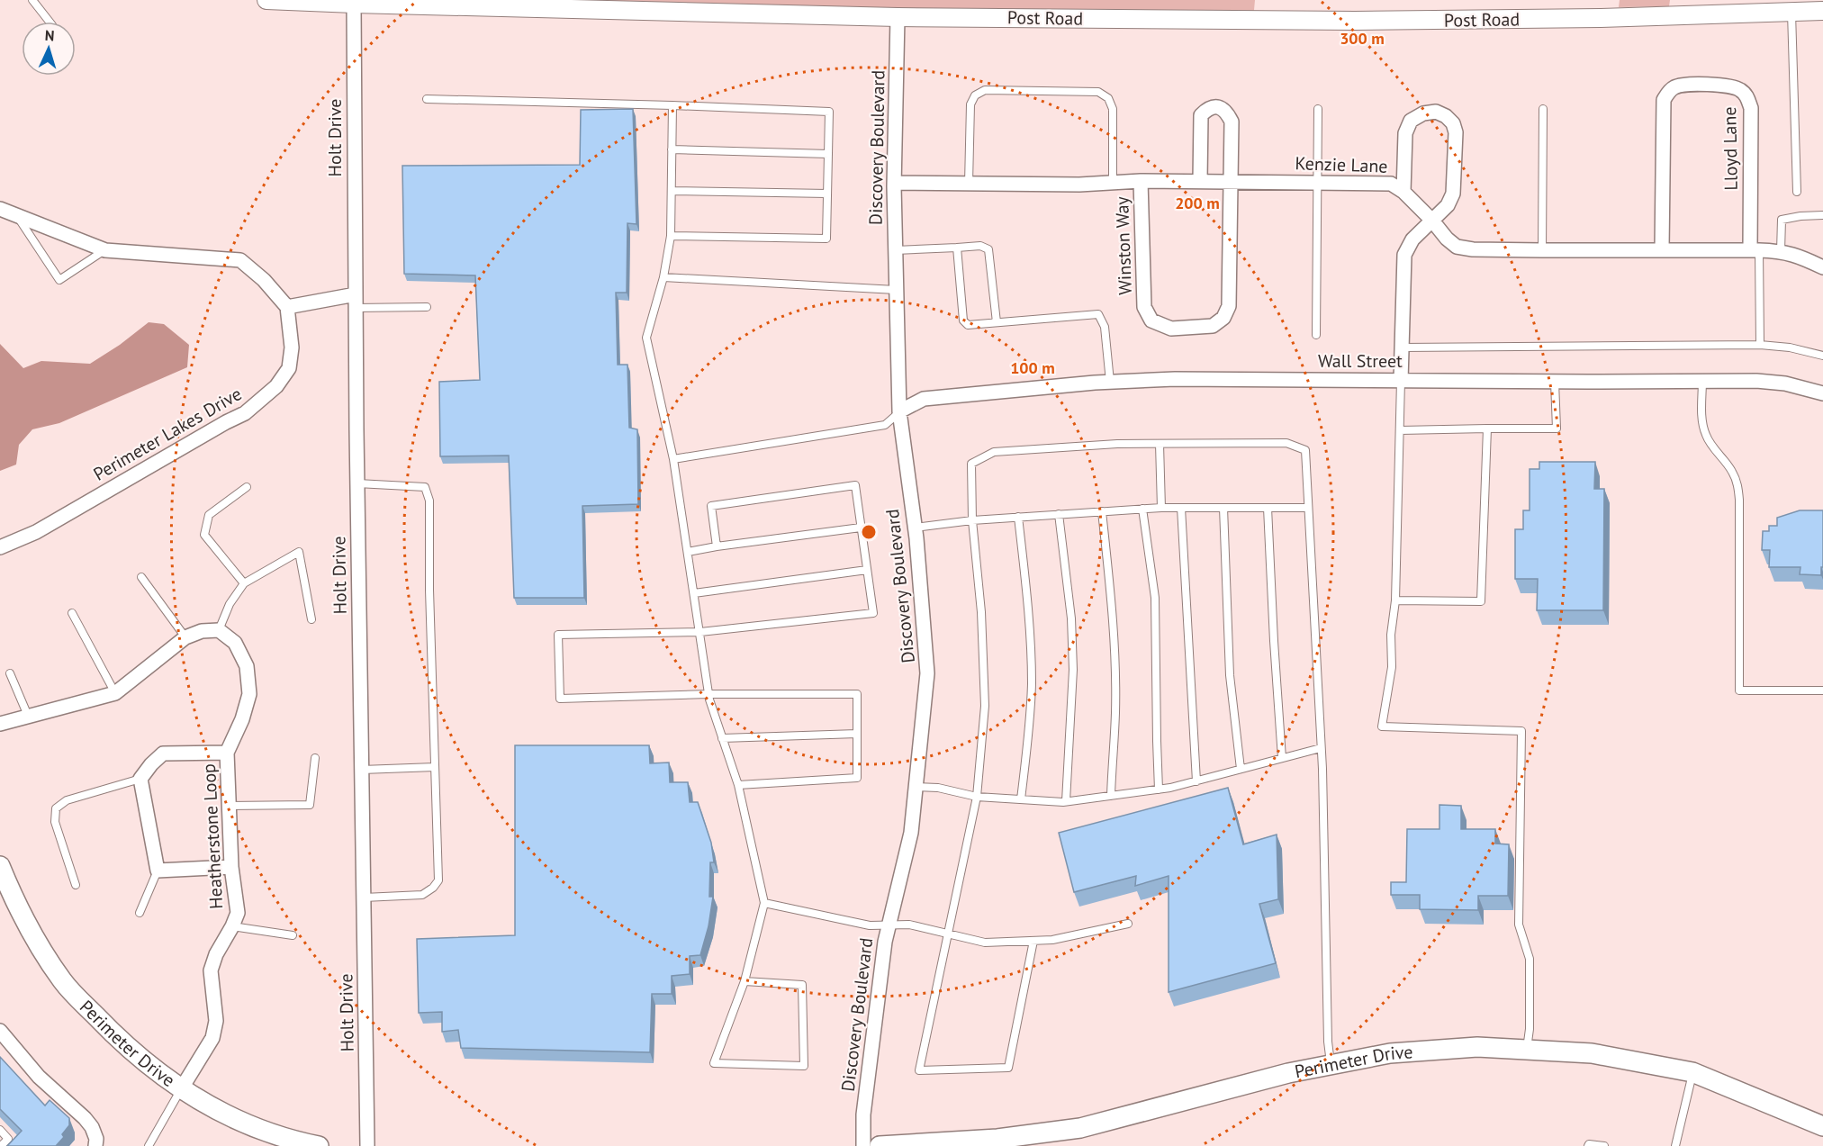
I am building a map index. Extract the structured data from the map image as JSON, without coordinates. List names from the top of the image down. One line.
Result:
{"streets":{"main road":["Perimeter Drive"],"street":["Post Road","Holt Drive","Discovery Boulevard","Lloyd Lane","Kenzie Lane","Winston Way","Wall Street","Perimeter Lakes Drive","Heatherstone Loop"]},"crossings":[["Post Road","Holt Drive"],["Post Road","Discovery Boulevard"],["Discovery Boulevard","Kenzie Lane"],["Discovery Boulevard","Wall Street"],["Lloyd Lane","Kenzie Lane"],["Kenzie Lane","Winston Way"],["Heatherstone Loop","Perimeter Drive"]],"north":"top","rings":["300 m","200 m","100 m"]}
